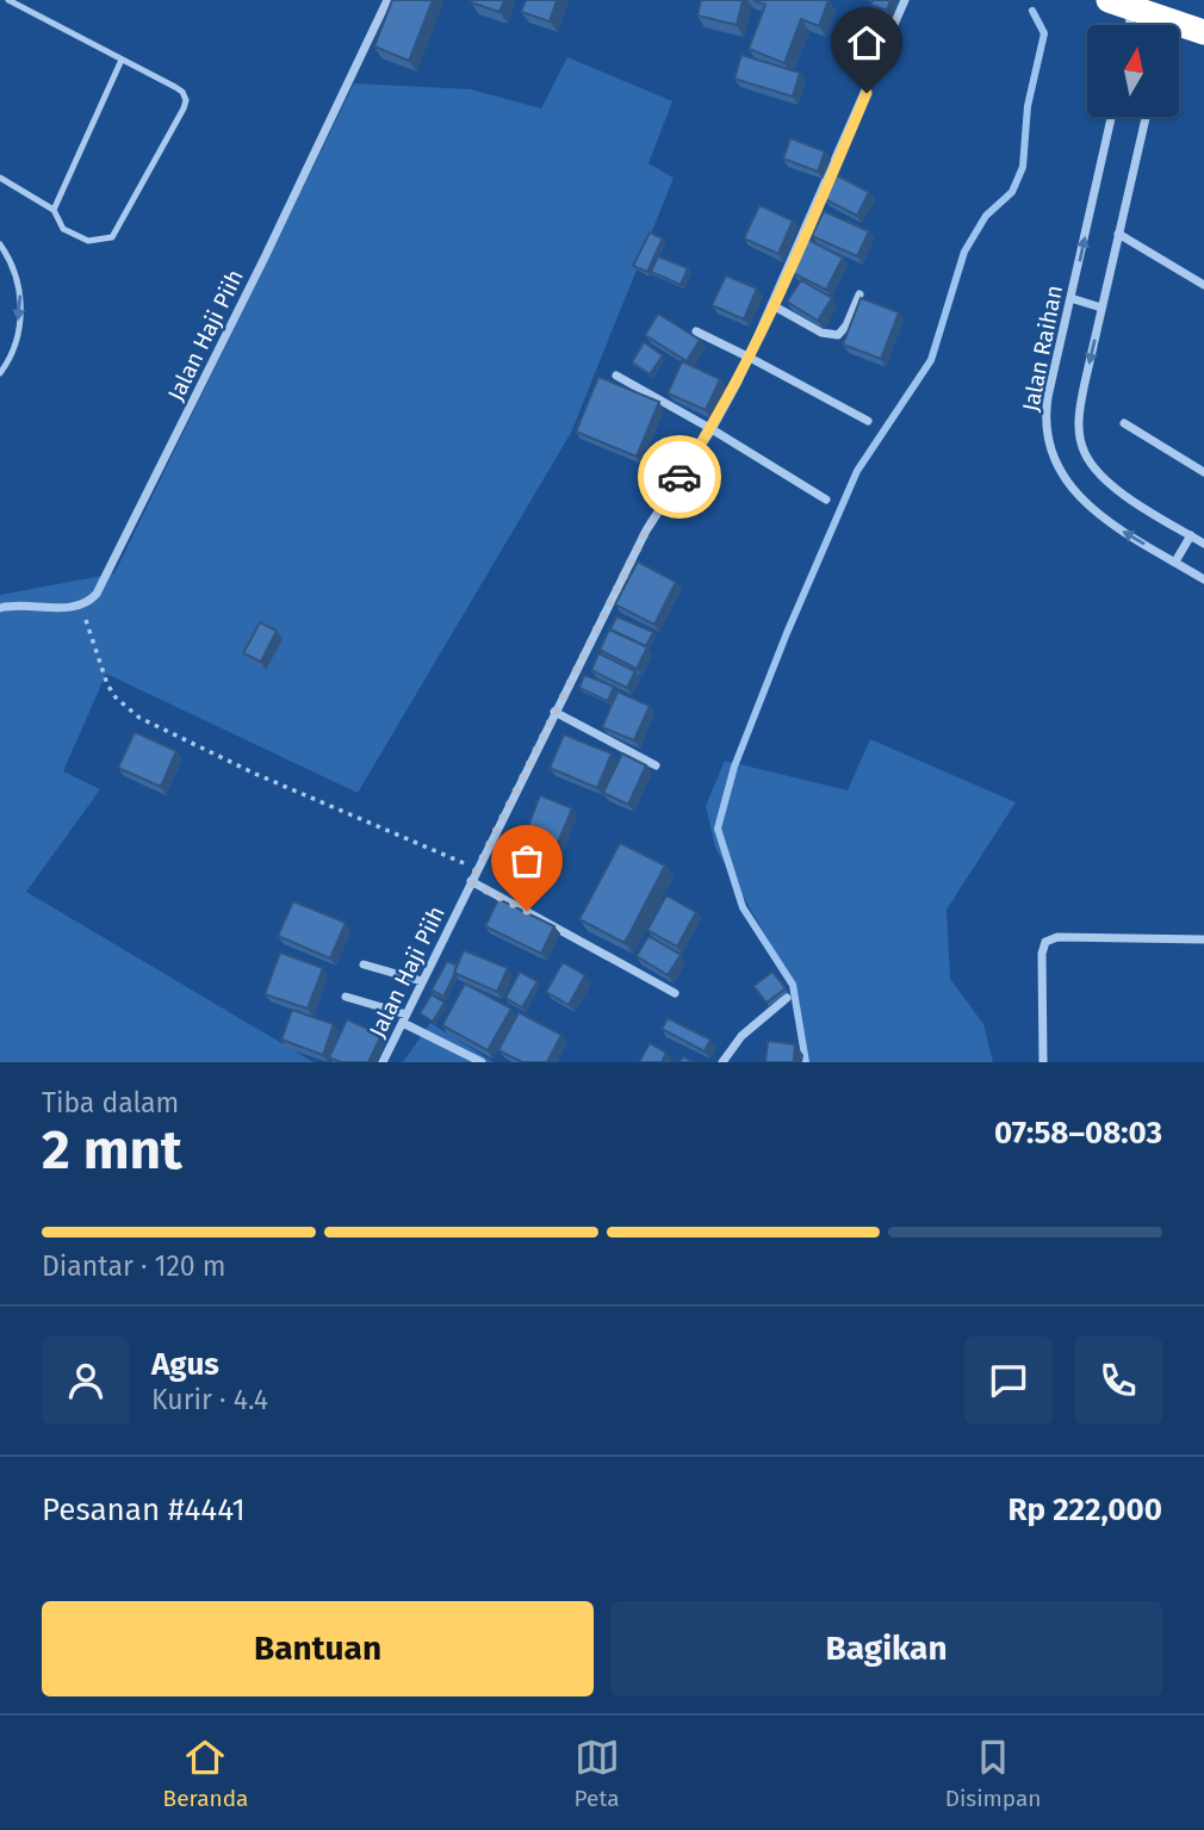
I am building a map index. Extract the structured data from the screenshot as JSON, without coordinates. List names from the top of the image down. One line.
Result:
{"streets":{"street":["Jalan Haji Piih","Jalan Raihan"]},"north":"top","page":{"heading":["2 mnt","Tiba dalam","07:58–08:03"],"panel":["Agus","Kurir · 4.4","Pesanan #4441","Rp 222,000"],"bar":"Diantar · 120 m","buttons":["Bantuan","Bagikan"],"tabs":["Beranda","Peta","Disimpan"]}}
